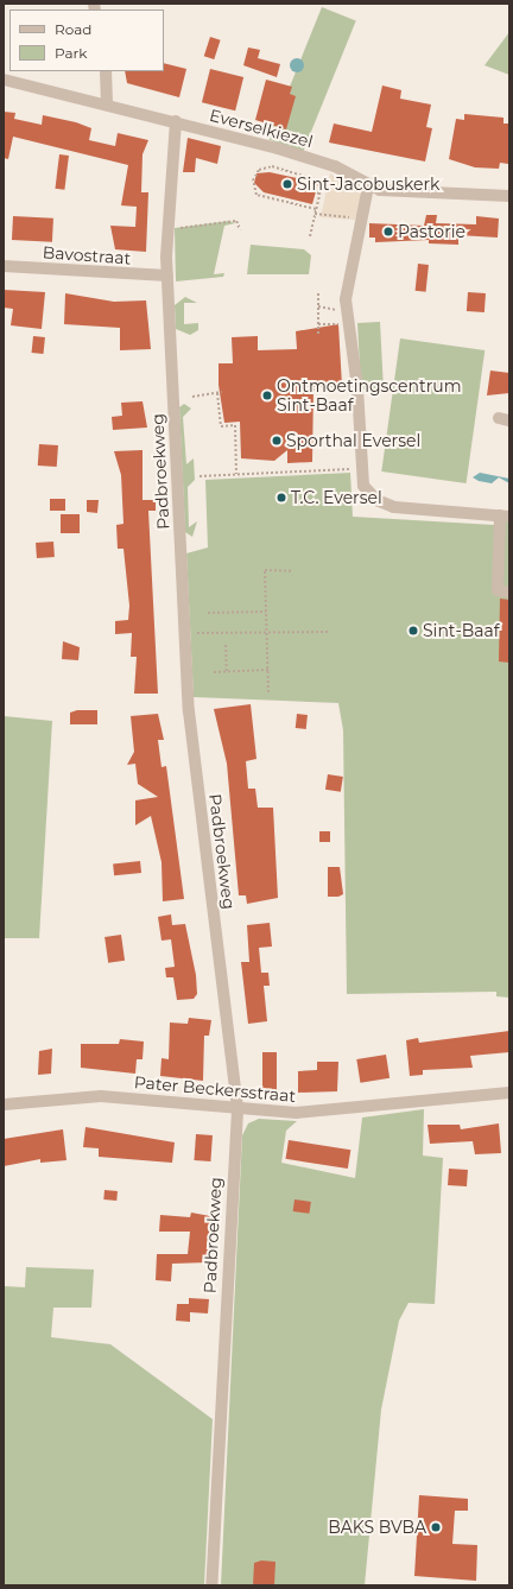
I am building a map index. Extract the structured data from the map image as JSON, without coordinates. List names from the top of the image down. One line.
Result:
{"streets":{"street":["Everselkiezel","Bavostraat","Padbroekweg","Pater Beckersstraat"]},"crossings":[["Everselkiezel","Padbroekweg"],["Bavostraat","Padbroekweg"],["Padbroekweg","Pater Beckersstraat"]],"places":["Sint-Jacobuskerk","Pastorie","Ontmoetingscentrum Sint-Baaf","Sporthal Eversel","T.C. Eversel","Sint-Baaf","BAKS BVBA"],"legend":["Road","Park"]}
